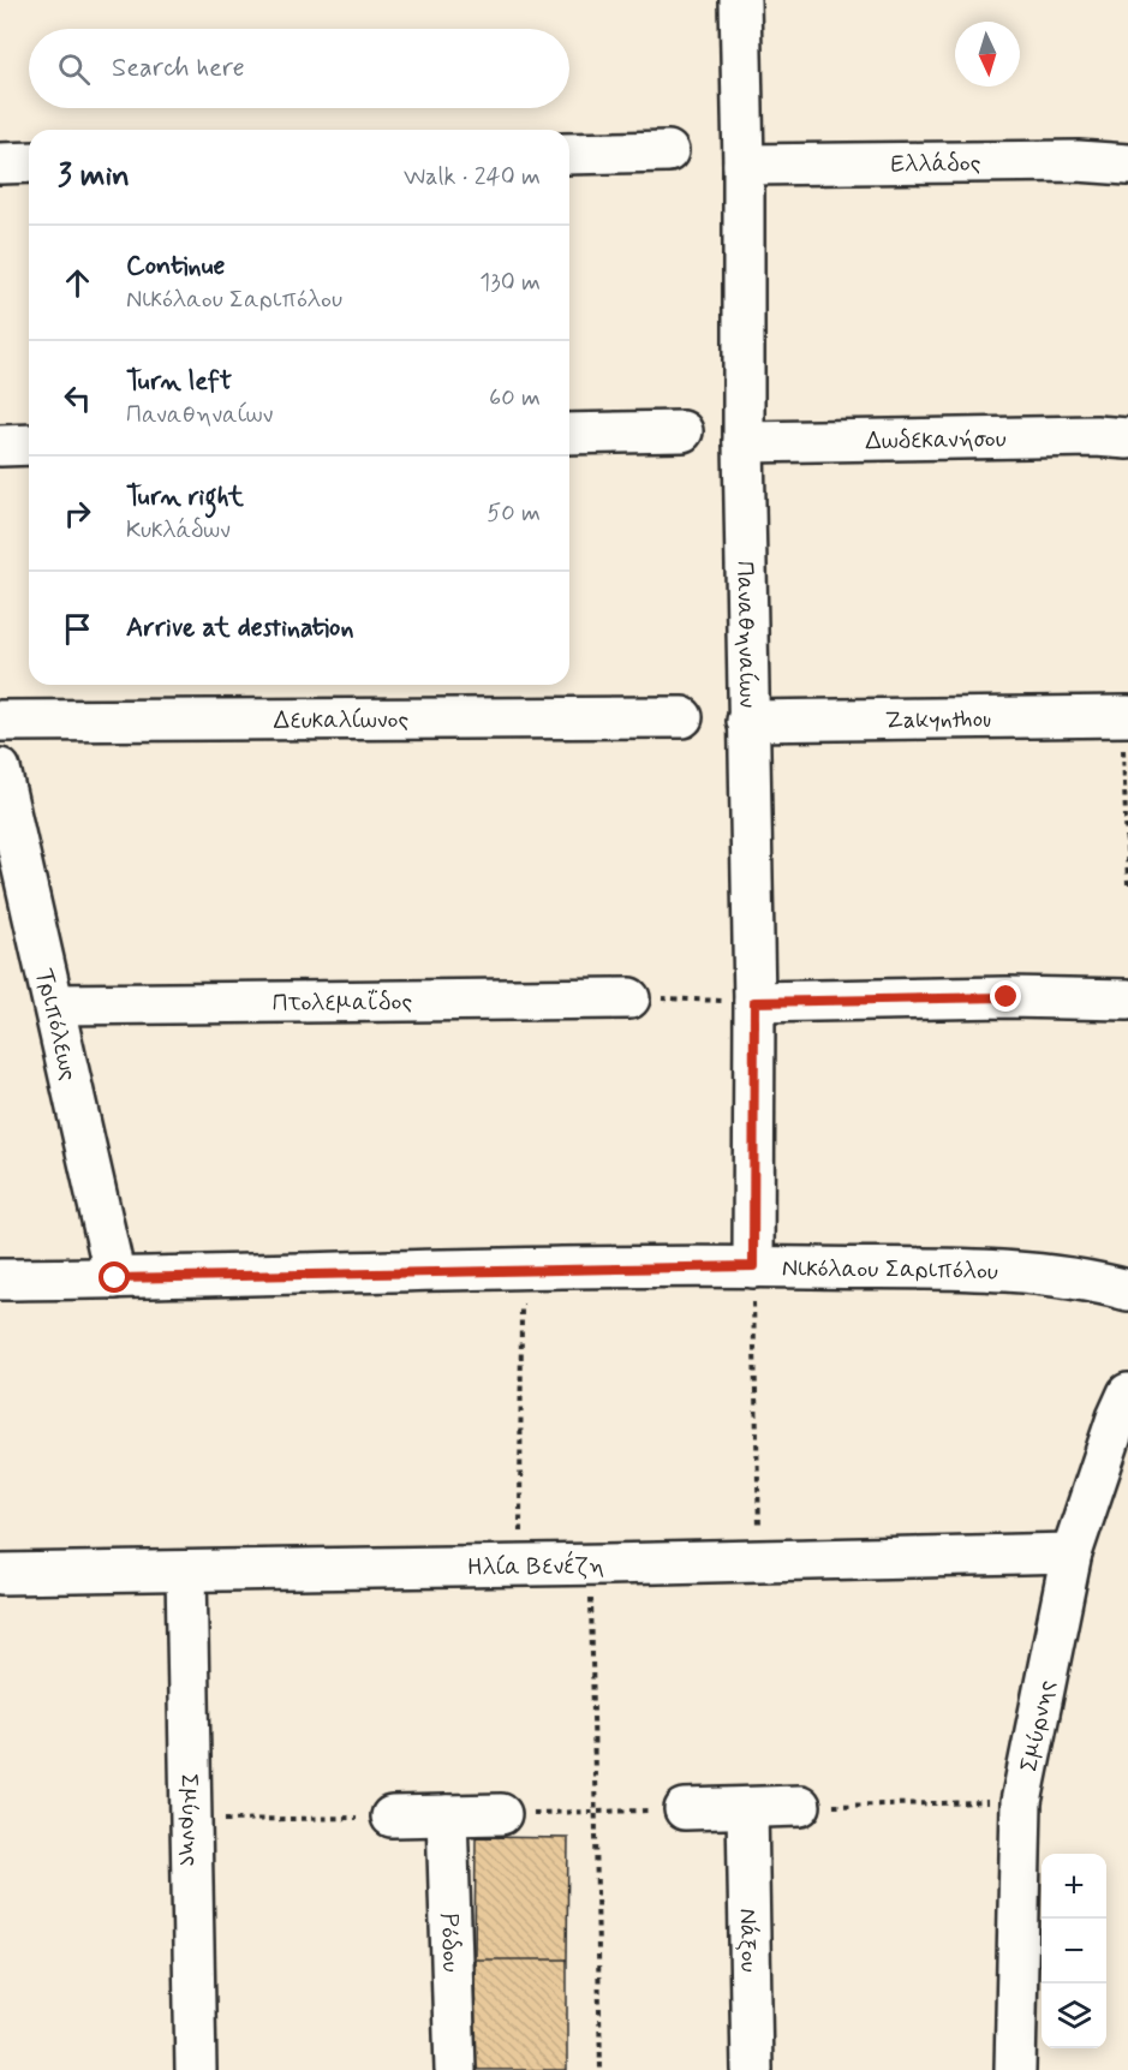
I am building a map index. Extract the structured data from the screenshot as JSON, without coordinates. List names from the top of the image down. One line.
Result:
{"streets":{"street":["Ελλάδος","Δωδεκανήσου","Παναθηναίων","Δευκαλίωνος","Zakynthou","Πτολεμαΐδος","Τριπόλεως","Νικόλαου Σαριπόλου","Ηλία Βενέζη","Σμύρνης","Νάξου","Ρόδου"]},"crossings":[["Ελλάδος","Παναθηναίων"],["Δωδεκανήσου","Παναθηναίων"],["Παναθηναίων","Zakynthou"],["Παναθηναίων","Νικόλαου Σαριπόλου"],["Πτολεμαΐδος","Τριπόλεως"],["Τριπόλεως","Νικόλαου Σαριπόλου"],["Ηλία Βενέζη","Σμύρνης"]],"north":"bottom","page":{"search":"Search here","heading":["3 min","Walk · 240 m"],"list":[["Continue","Νικόλαου Σαριπόλου","130 m"],["Turn left","Παναθηναίων","60 m"],["Turn right","Κυκλάδων","50 m"],"Arrive at destination"],"map_buttons":["+","−"]}}
